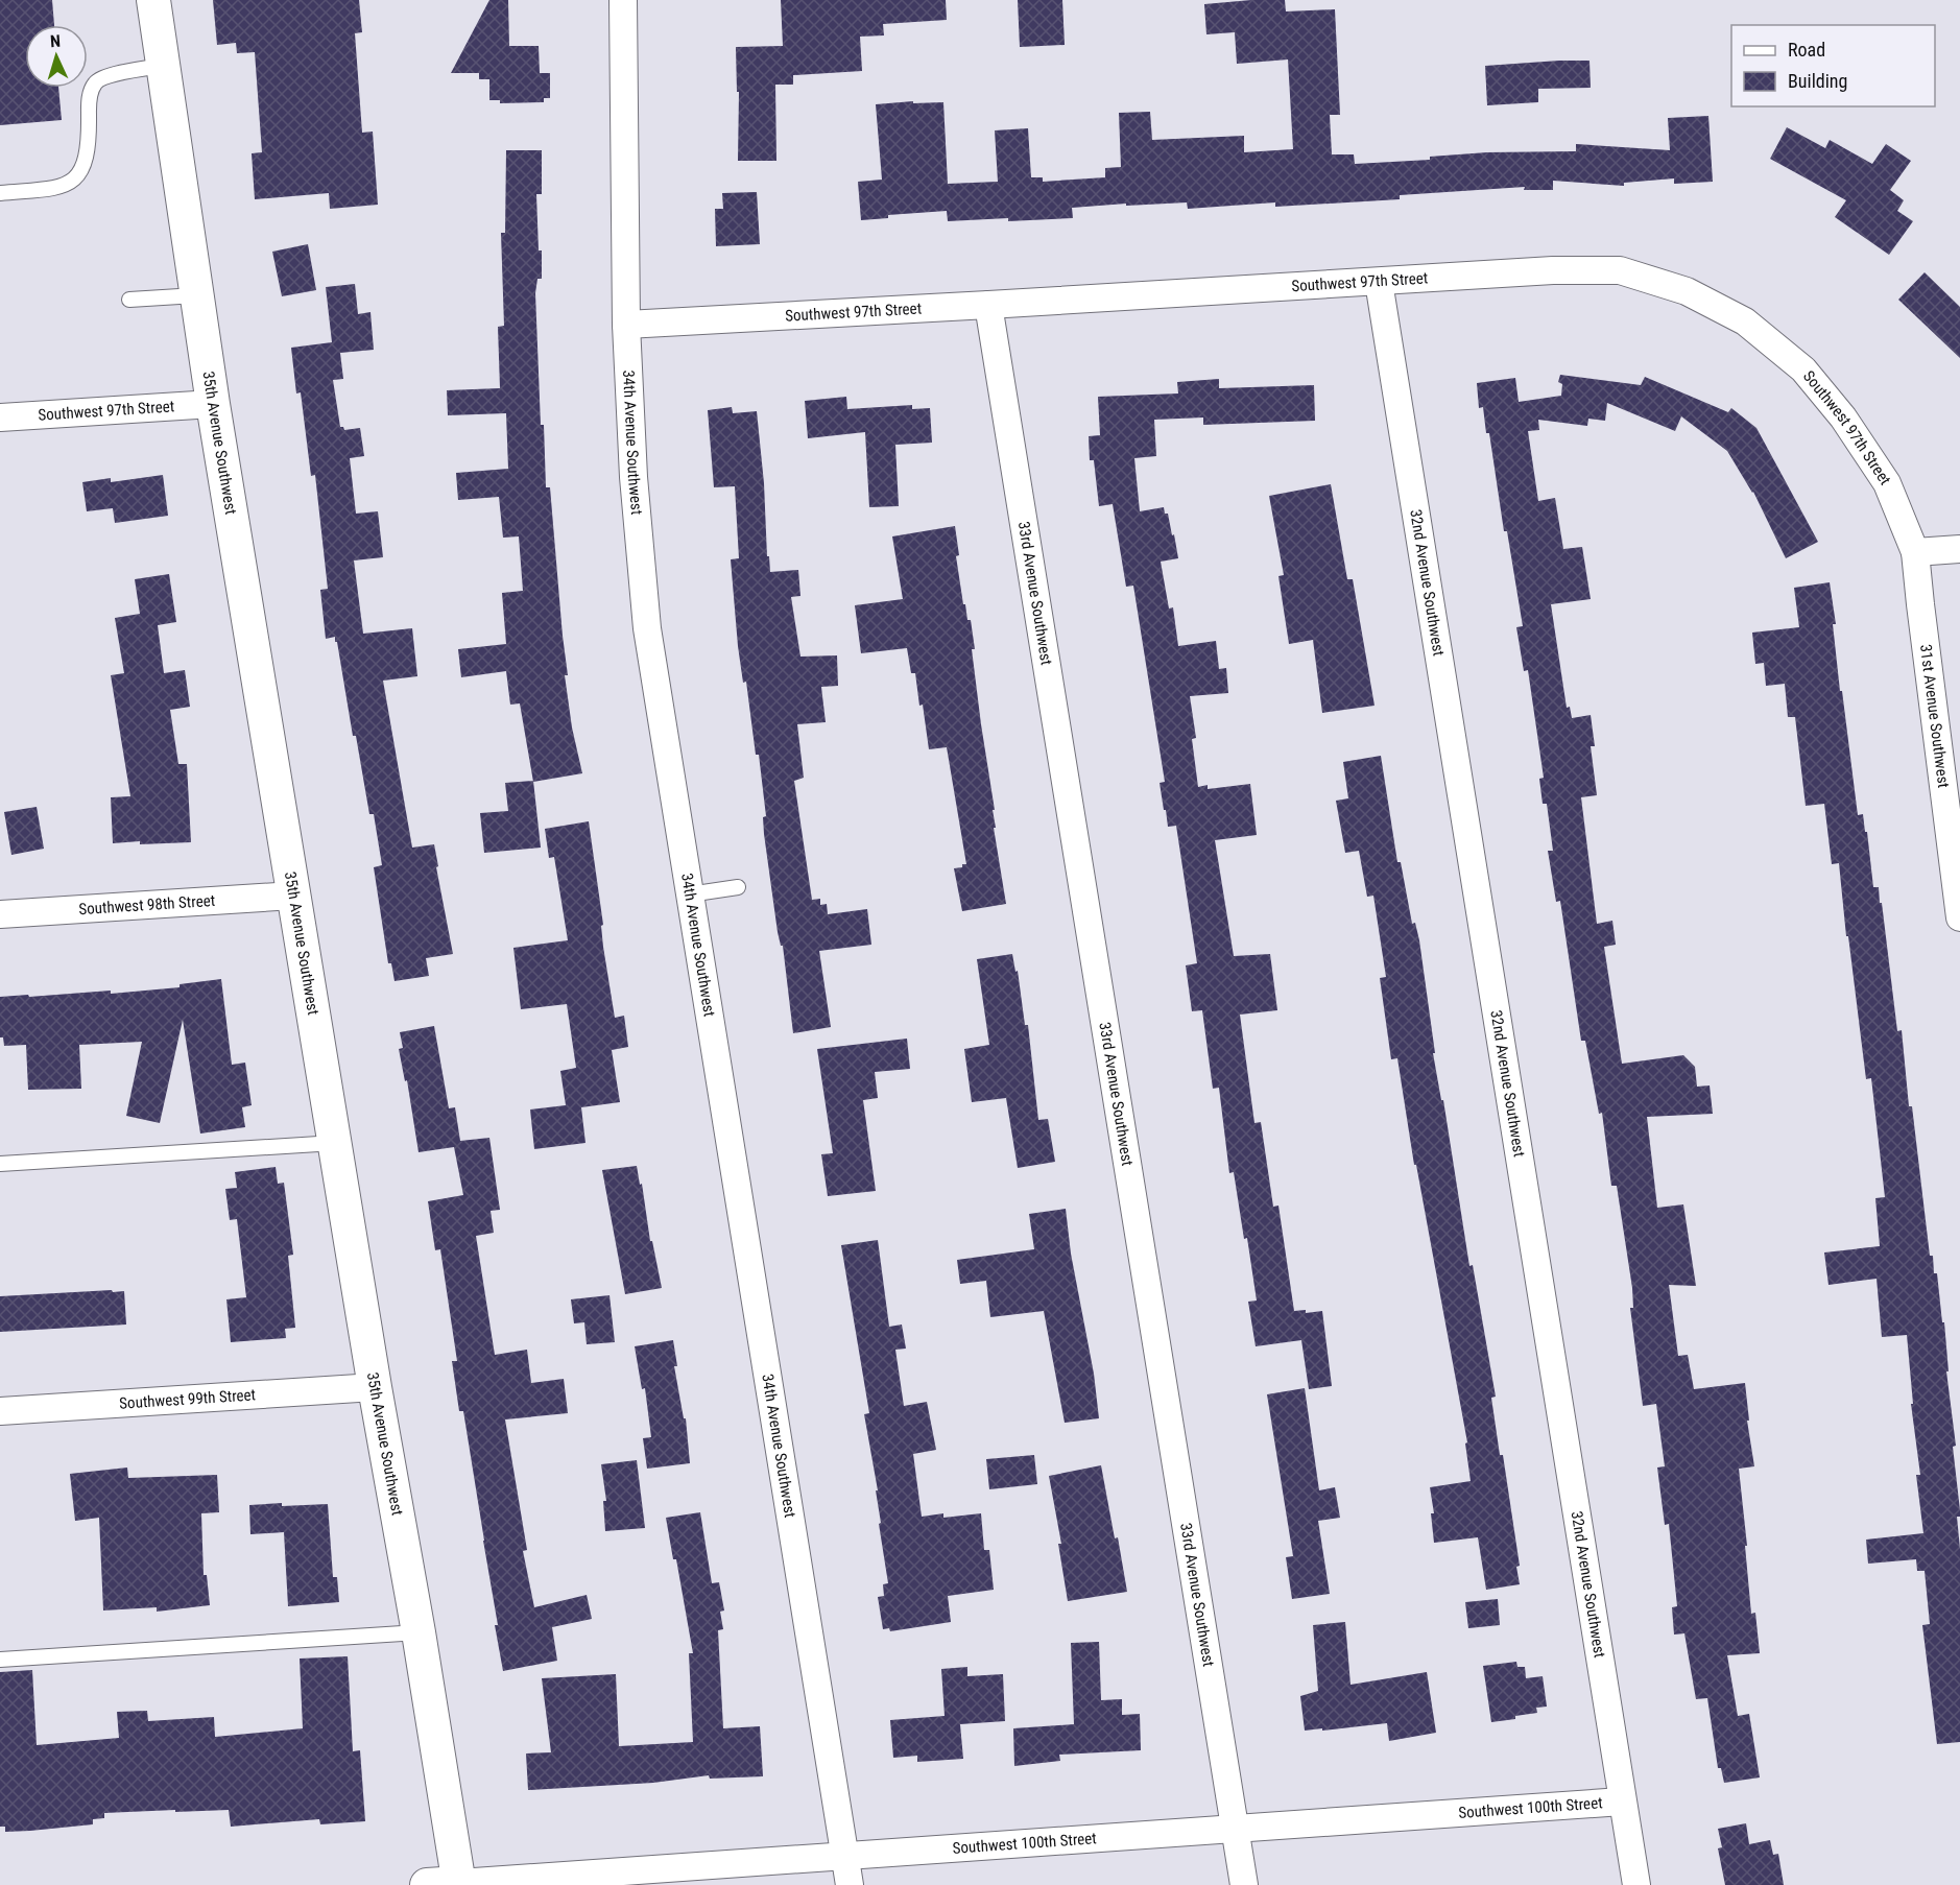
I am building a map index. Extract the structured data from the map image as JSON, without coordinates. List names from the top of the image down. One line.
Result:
{"streets":{"street":["Southwest 97th Street","35th Avenue Southwest","34th Avenue Southwest","32nd Avenue Southwest","33rd Avenue Southwest","31st Avenue Southwest","Southwest 98th Street","Southwest 99th Street","Southwest 100th Street"]},"crossings":[["Southwest 97th Street","35th Avenue Southwest"],["Southwest 97th Street","34th Avenue Southwest"],["Southwest 97th Street","32nd Avenue Southwest"],["Southwest 97th Street","33rd Avenue Southwest"],["Southwest 97th Street","31st Avenue Southwest"],["35th Avenue Southwest","Southwest 98th Street"],["35th Avenue Southwest","Southwest 99th Street"],["35th Avenue Southwest","Southwest 100th Street"],["34th Avenue Southwest","Southwest 100th Street"],["32nd Avenue Southwest","Southwest 100th Street"],["33rd Avenue Southwest","Southwest 100th Street"]],"legend":["Road","Building"],"north":"top"}
